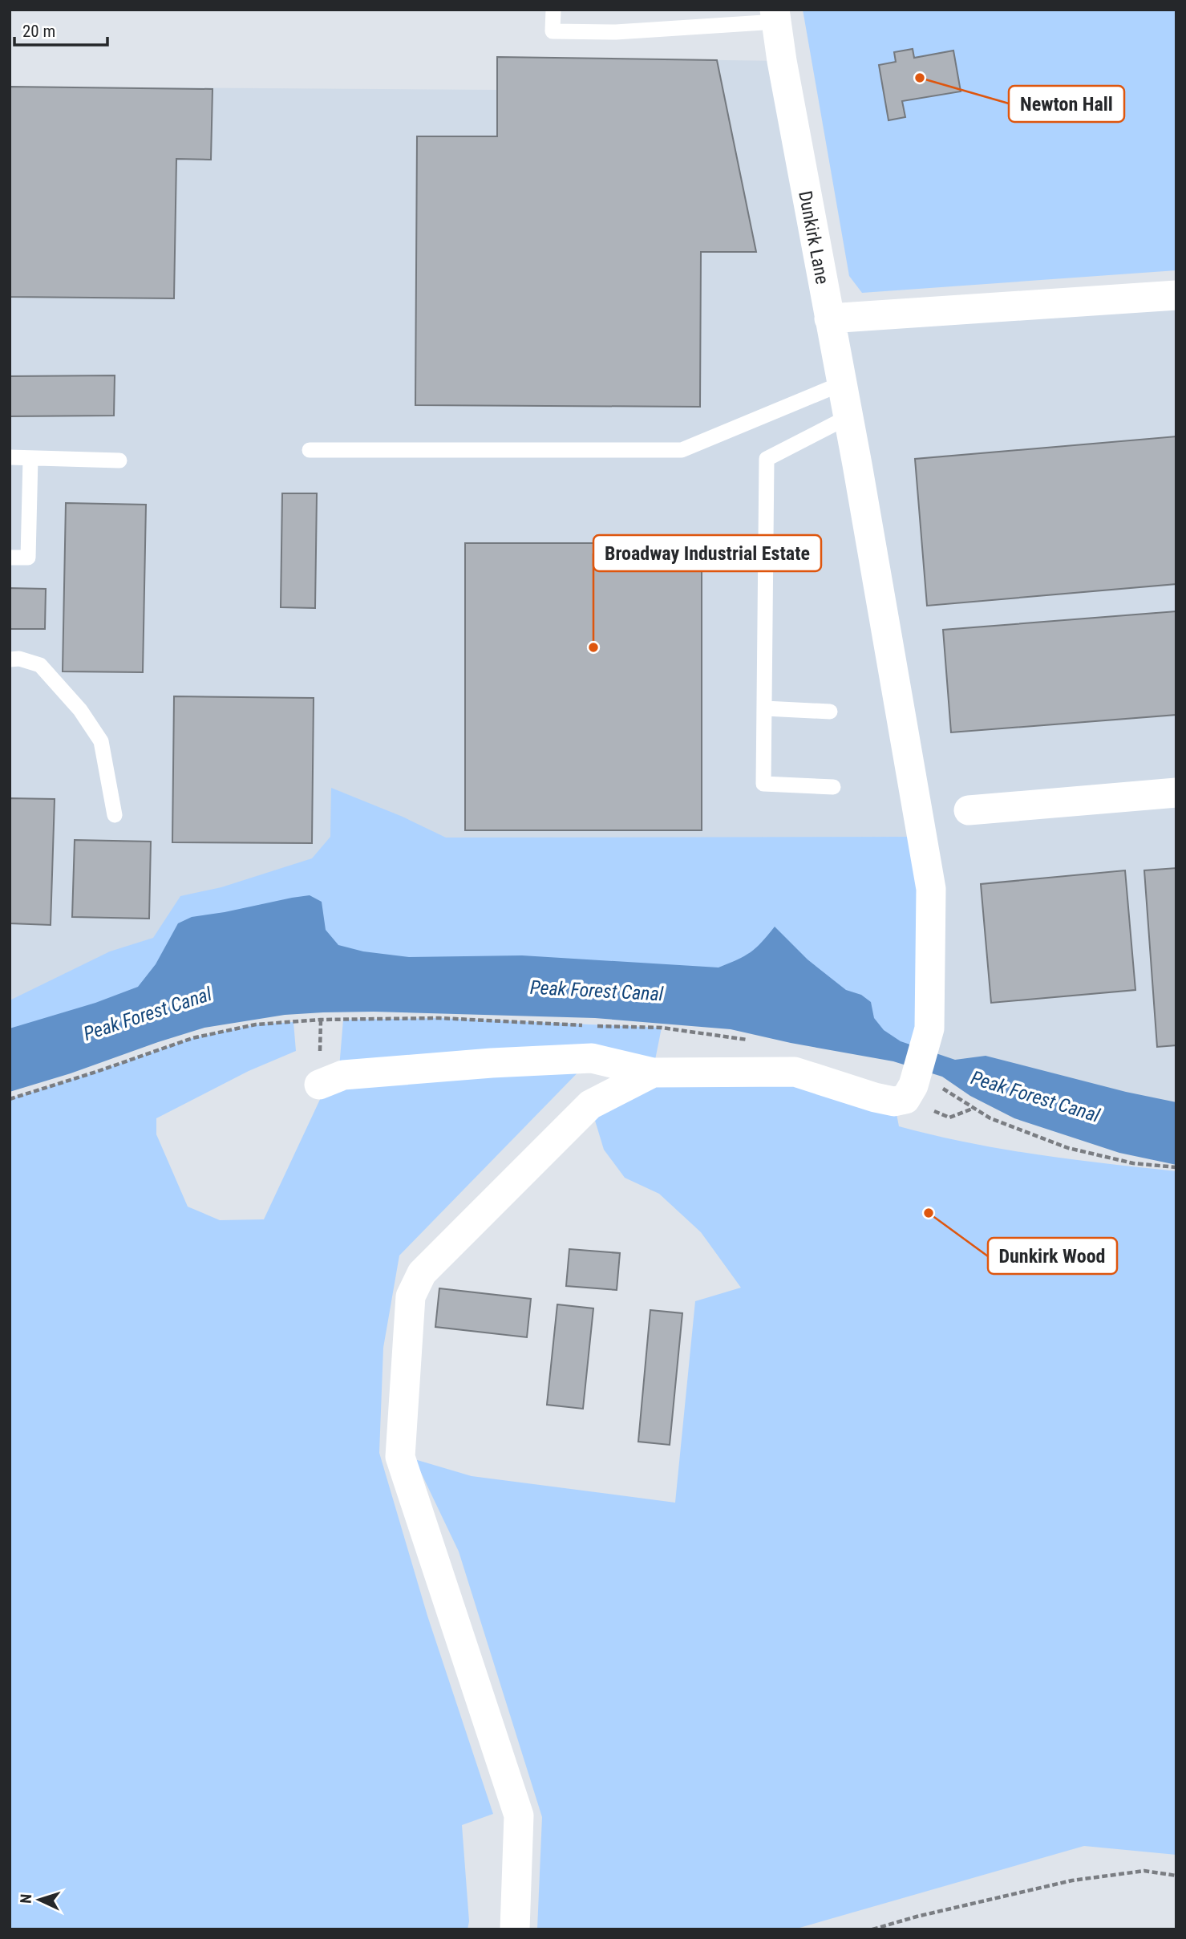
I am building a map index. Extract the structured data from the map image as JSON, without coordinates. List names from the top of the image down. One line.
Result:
{"streets":{"street":["Dunkirk Lane"]},"water":["Peak Forest Canal"],"places":["Newton Hall","Broadway Industrial Estate","Dunkirk Wood"],"scale_bar":"20 m","north":"left"}
